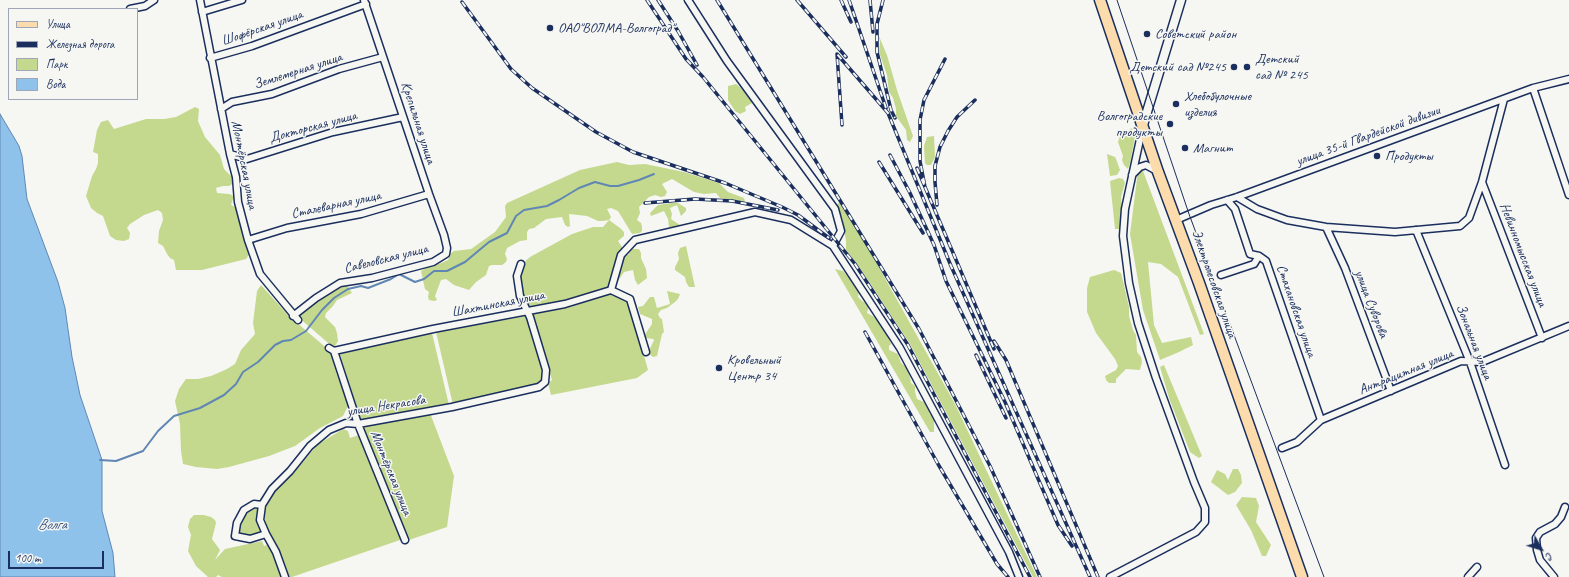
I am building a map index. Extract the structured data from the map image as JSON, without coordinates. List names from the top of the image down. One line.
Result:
{"streets":{"main road":["Электролесовская улица"],"street":["Шофёрская улица","Землемерная улица","Крепильная улица","Докторская улица","улица 35-й Гвардейской дивизии","Монтёрская улица","Сталеварная улица","Невинномысская улица","Савеловская улица","Шахтинская улица","улица Суворова","Стахановская улица","Зональная улица","Антрацитная улица","улица Некрасова"]},"crossings":[["Шофёрская улица","Крепильная улица"],["Шофёрская улица","Монтёрская улица"],["Землемерная улица","Крепильная улица"],["Землемерная улица","Монтёрская улица"],["Крепильная улица","Докторская улица"],["Крепильная улица","Сталеварная улица"],["Крепильная улица","Савеловская улица"],["Докторская улица","Монтёрская улица"],["улица 35-й Гвардейской дивизии","Электролесовская улица"],["улица 35-й Гвардейской дивизии","Стахановская улица"],["Монтёрская улица","Сталеварная улица"],["Монтёрская улица","Савеловская улица"],["Монтёрская улица","Шахтинская улица"],["Монтёрская улица","улица Некрасова"],["Невинномысская улица","Антрацитная улица"],["Шахтинская улица","улица Некрасова"],["улица Суворова","Антрацитная улица"],["Стахановская улица","Антрацитная улица"],["Зональная улица","Антрацитная улица"]],"water":["Волга"],"places":["ОАО\"ВОЛМА-Волгоград\"","Советский район","Детский сад №245","Детский сад № 245","Хлебобулочные изделия","Волгоградские продукты","Магнит","Продукты","Кровельный Центр 34"],"legend":["Улица","Железная дорога","Парк","Вода"],"scale_bar":"100 m","north":"bottom right"}
